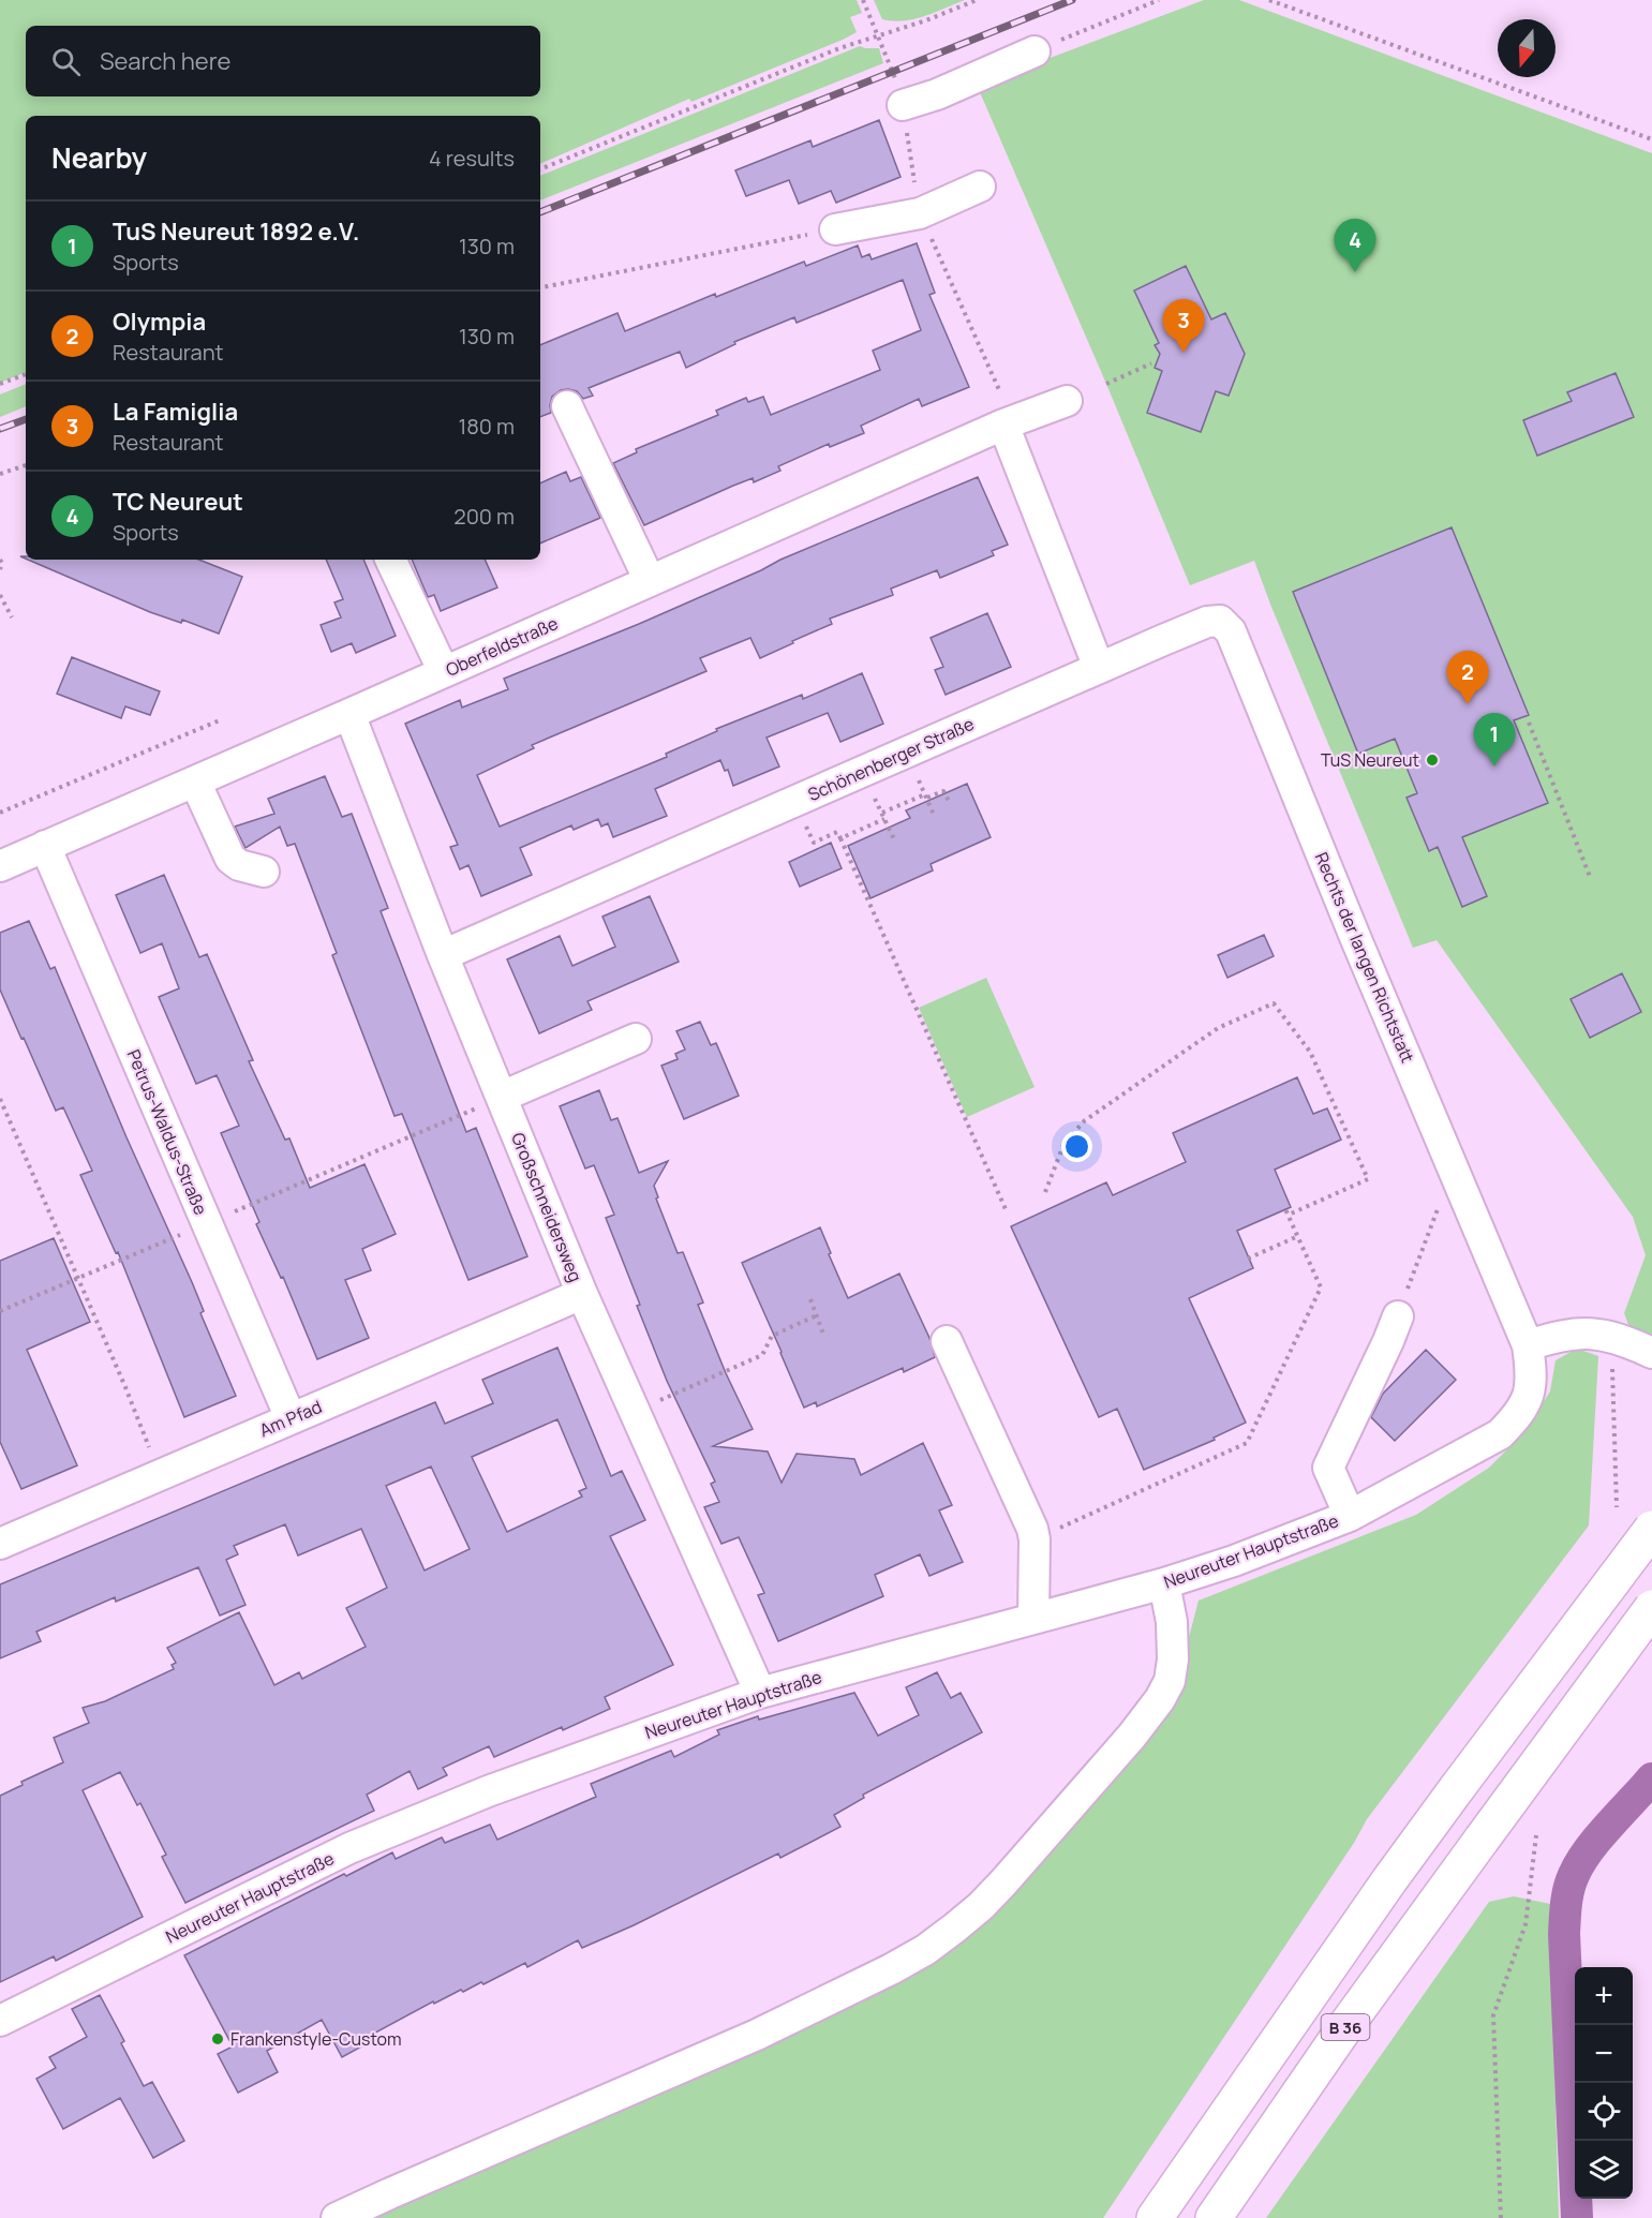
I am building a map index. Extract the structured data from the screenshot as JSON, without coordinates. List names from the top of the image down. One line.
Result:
{"streets":{"highway":["B 36"],"street":["Oberfeldstraße","Schönenberger Straße","Rechts der langen Richtstatt","Petrus-Waldus-Straße","Großschneidersweg","Am Pfad","Neureuter Hauptstraße"]},"crossings":[["Oberfeldstraße","Petrus-Waldus-Straße"],["Oberfeldstraße","Großschneidersweg"],["Schönenberger Straße","Rechts der langen Richtstatt"],["Schönenberger Straße","Großschneidersweg"],["Rechts der langen Richtstatt","Neureuter Hauptstraße"],["Petrus-Waldus-Straße","Am Pfad"],["Großschneidersweg","Am Pfad"],["Großschneidersweg","Neureuter Hauptstraße"]],"places":["TuS Neureut","Frankenstyle-Custom"],"north":"bottom","page":{"search":"Search here","heading":["Nearby","4 results"],"list":[{"mark":"1","name":"TuS Neureut 1892 e.V.","note":"Sports","value":"130 m"},{"mark":"2","name":"Olympia","note":"Restaurant","value":"130 m"},{"mark":"3","name":"La Famiglia","note":"Restaurant","value":"180 m"},{"mark":"4","name":"TC Neureut","note":"Sports","value":"200 m"}],"pins":["4","3","2","1"],"map_buttons":["+","−"]}}
